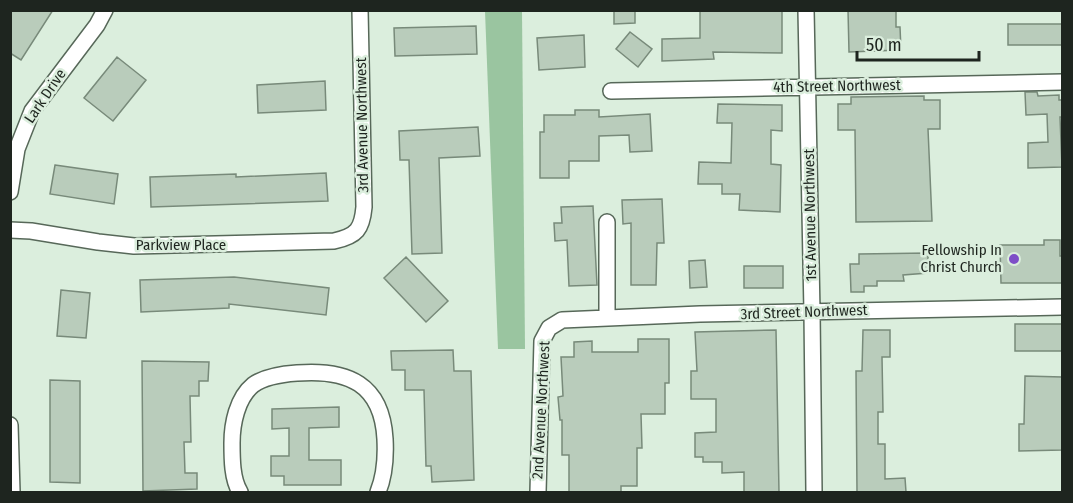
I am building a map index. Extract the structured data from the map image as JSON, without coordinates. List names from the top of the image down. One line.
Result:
{"streets":{"street":["4th Street Northwest","Lark Drive","3rd Avenue Northwest","1st Avenue Northwest","Parkview Place","3rd Street Northwest","2nd Avenue Northwest"]},"crossings":[["4th Street Northwest","1st Avenue Northwest"],["3rd Avenue Northwest","Parkview Place"],["1st Avenue Northwest","3rd Street Northwest"],["3rd Street Northwest","2nd Avenue Northwest"]],"places":["Fellowship In Christ Church"],"scale_bar":"50 m"}
